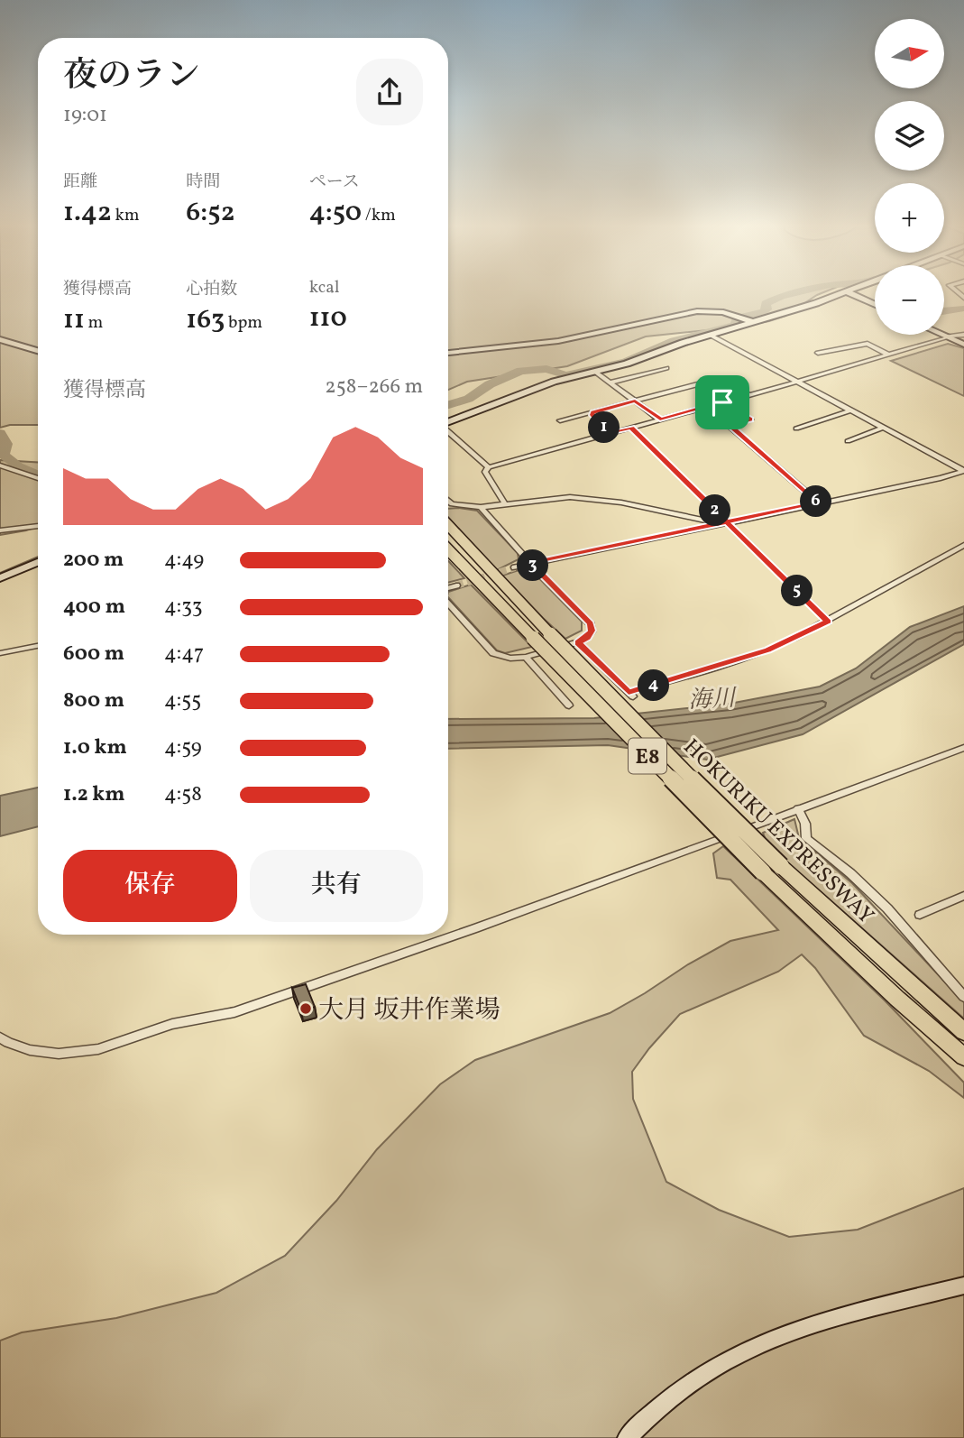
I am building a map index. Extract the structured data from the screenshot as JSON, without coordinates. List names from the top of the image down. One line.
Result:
{"streets":{"highway":["E8","HOKURIKU EXPRESSWAY"]},"water":["海川"],"places":["大月 坂井作業場"],"north":"right","page":{"map_buttons":["+","−"],"heading":["夜のラン","19:01"],"stats":[["距離","1.42 km"],["時間","6:52"],["ペース","4:50 /km"],["獲得標高","11 m"],["心拍数","163 bpm"],["kcal","110"]],"chart":["獲得標高","258–266 m"],"pins":["1","6","2","3","5","4"],"list":[{"name":"200 m","note":"4:49"},{"name":"400 m","note":"4:33"},{"name":"600 m","note":"4:47"},{"name":"800 m","note":"4:55"},{"name":"1.0 km","note":"4:59"},{"name":"1.2 km","note":"4:58"}],"buttons":["保存","共有"]}}
